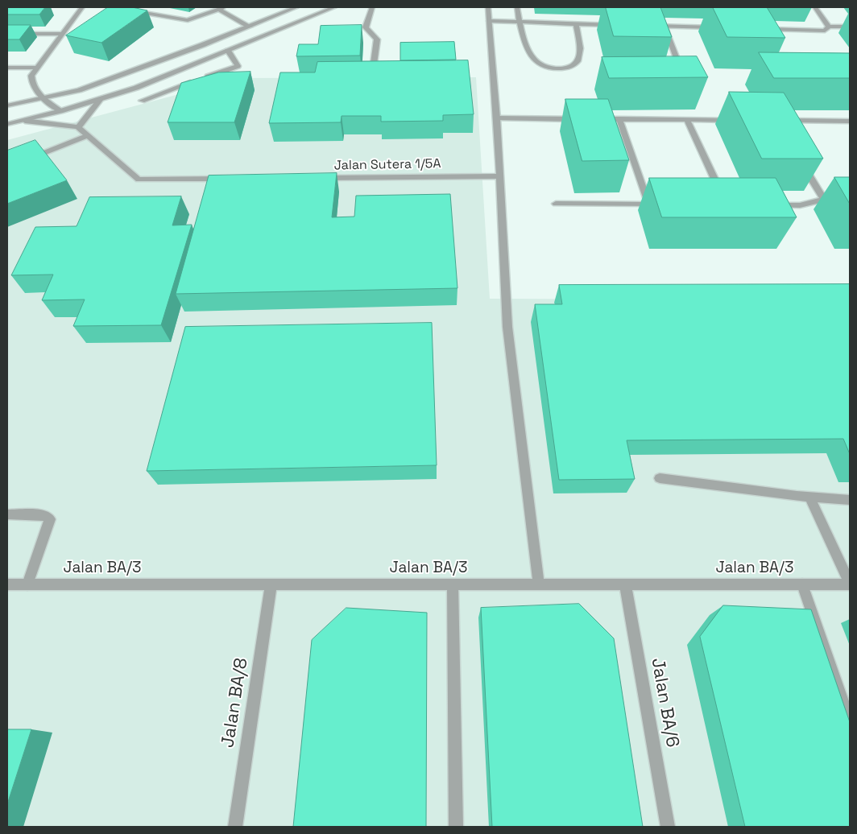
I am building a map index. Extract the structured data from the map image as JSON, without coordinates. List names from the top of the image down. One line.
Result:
{"streets":{"street":["Jalan Sutera 1/5A","Jalan BA/3","Jalan BA/8","Jalan BA/6"]},"crossings":[["Jalan BA/3","Jalan BA/8"],["Jalan BA/3","Jalan BA/6"]]}
